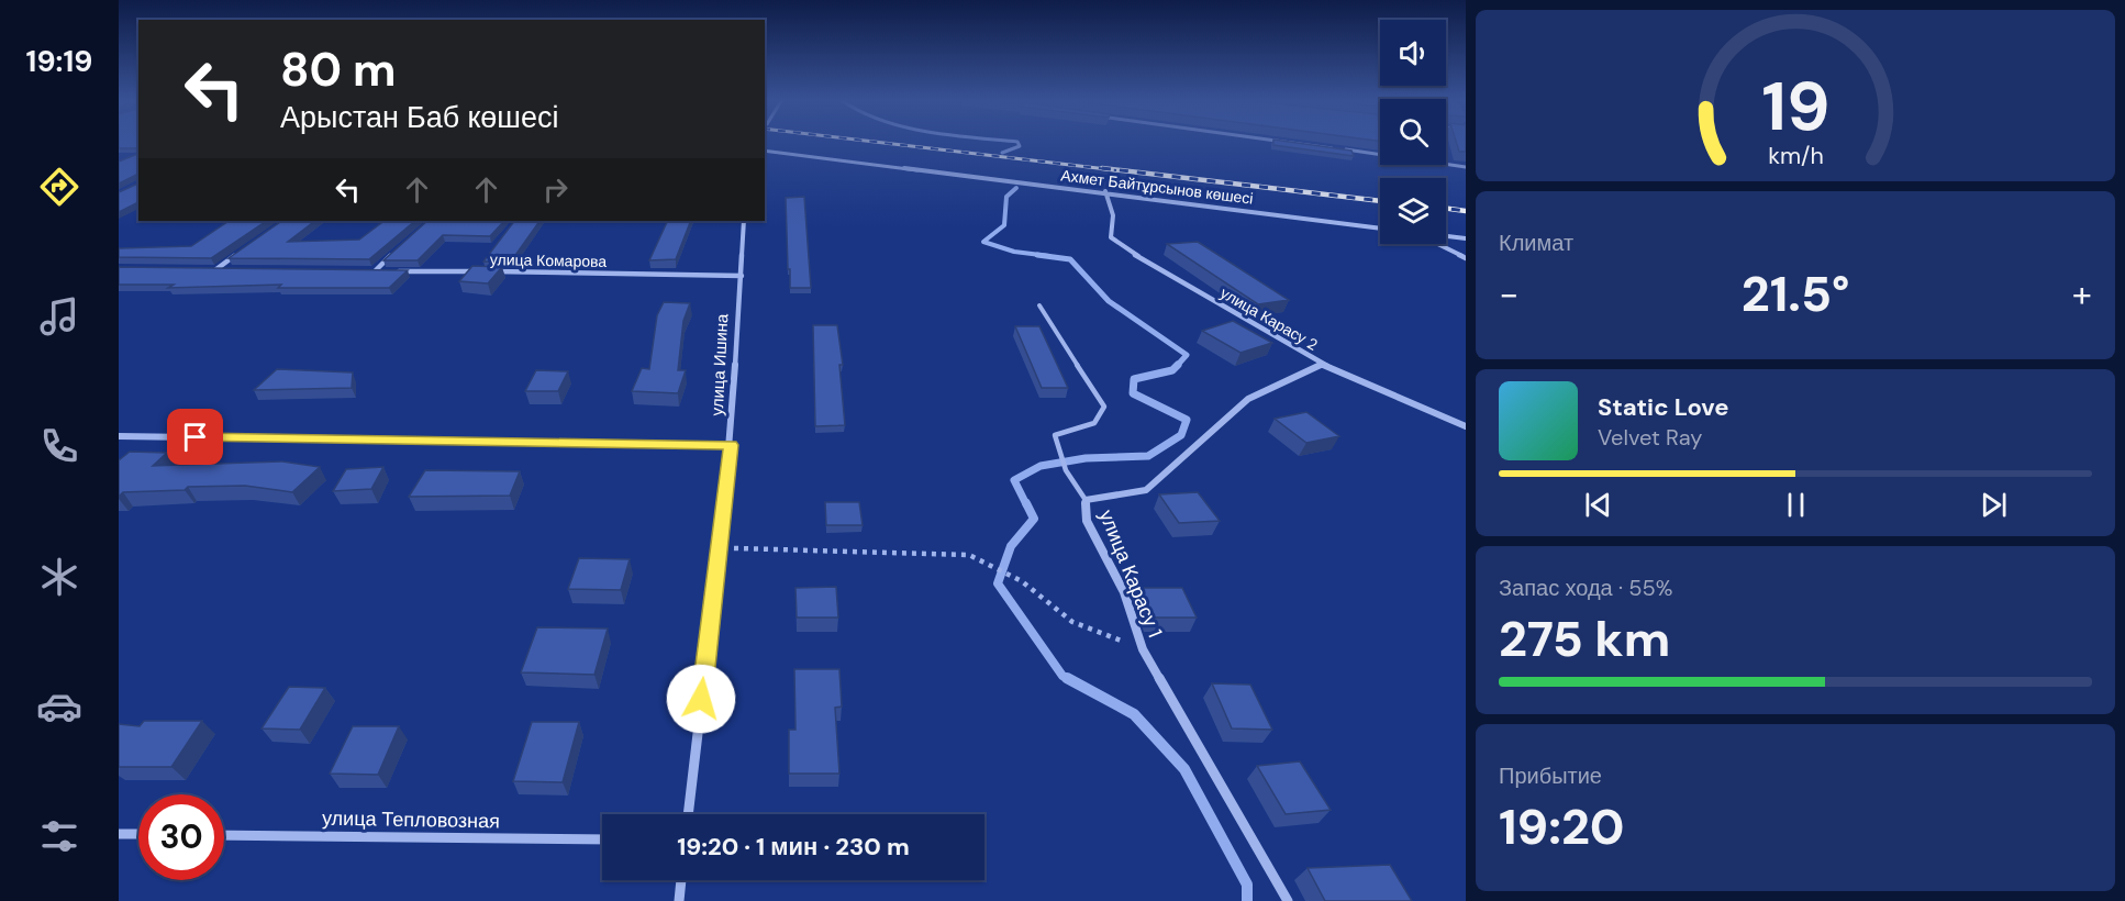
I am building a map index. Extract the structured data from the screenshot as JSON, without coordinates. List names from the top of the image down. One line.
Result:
{"streets":{"street":["Ахмет Байтұрсынов көшесі","улица Комарова","улица Карасу 2","улица Ишина","улица Карасу 1","улица Тепловозная"]},"crossings":[["Ахмет Байтұрсынов көшесі","улица Карасу 2"],["улица Комарова","улица Ишина"],["улица Карасу 2","улица Карасу 1"]],"page":{"tabs":"19:19","turn":["80 m","Арыстан Баб көшесі"],"tile":["Климат",["Запас хода · 55%","275 km"],["Прибытие","19:20"]],"heat":["−","21.5°","+"],"song":["Static Love","Velvet Ray"],"limit":"30","trip":"19:20 · 1 мин · 230 m","gauge":["19","km/h"]}}
